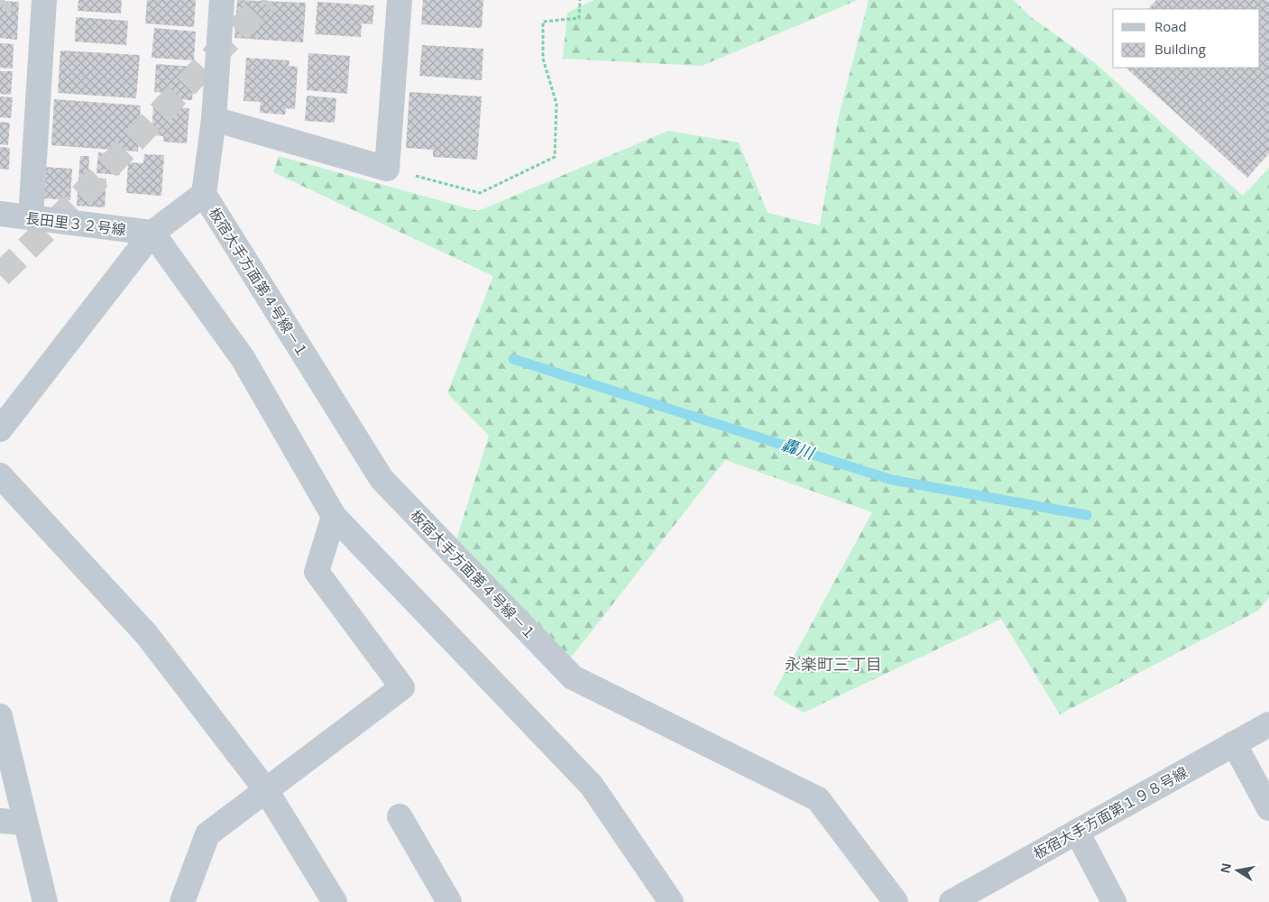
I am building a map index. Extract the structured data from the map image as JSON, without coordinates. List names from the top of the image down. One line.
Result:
{"streets":{"street":["長田里３２号線","板宿大手方面第４号線－１","板宿大手方面第１９８号線"]},"districts":["永楽町三丁目"],"water":["轟川"],"legend":["Road","Building"],"north":"left"}
